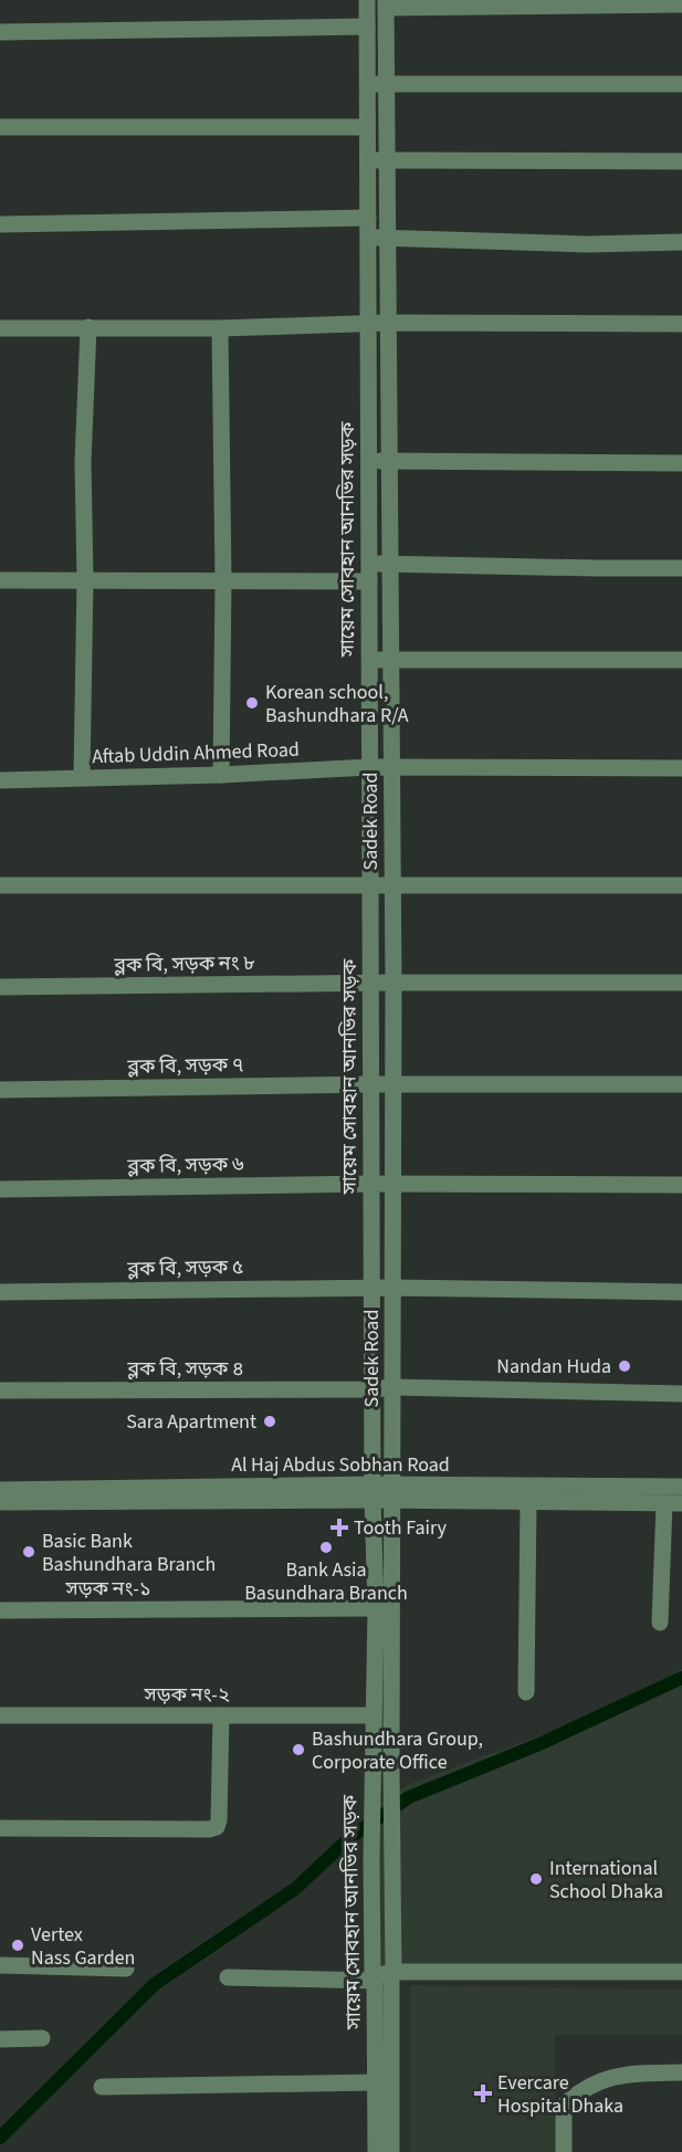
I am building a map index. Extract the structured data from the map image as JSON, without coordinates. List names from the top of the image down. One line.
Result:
{"streets":{"street":["সায়েম সোবহান আনভির সড়ক","Aftab Uddin Ahmed Road","Sadek Road","ব্লক বি, সড়ক নং ৮","ব্লক বি, সড়ক ৭","ব্লক বি, সড়ক ৬","ব্লক বি, সড়ক ৫","ব্লক বি, সড়ক ৪","Al Haj Abdus Sobhan Road","সড়ক নং-১","সড়ক নং-২"]},"crossings":[["সায়েম সোবহান আনভির সড়ক","Aftab Uddin Ahmed Road"],["সায়েম সোবহান আনভির সড়ক","Sadek Road"],["সায়েম সোবহান আনভির সড়ক","ব্লক বি, সড়ক নং ৮"],["সায়েম সোবহান আনভির সড়ক","ব্লক বি, সড়ক ৭"],["সায়েম সোবহান আনভির সড়ক","ব্লক বি, সড়ক ৬"],["সায়েম সোবহান আনভির সড়ক","ব্লক বি, সড়ক ৫"],["সায়েম সোবহান আনভির সড়ক","ব্লক বি, সড়ক ৪"],["সায়েম সোবহান আনভির সড়ক","Al Haj Abdus Sobhan Road"],["সায়েম সোবহান আনভির সড়ক","সড়ক নং-১"],["সায়েম সোবহান আনভির সড়ক","সড়ক নং-২"],["Aftab Uddin Ahmed Road","Sadek Road"],["Sadek Road","ব্লক বি, সড়ক নং ৮"],["Sadek Road","ব্লক বি, সড়ক ৭"],["Sadek Road","ব্লক বি, সড়ক ৬"],["Sadek Road","ব্লক বি, সড়ক ৫"],["Sadek Road","ব্লক বি, সড়ক ৪"],["Sadek Road","Al Haj Abdus Sobhan Road"]],"places":{"other":["Korean school, Bashundhara R/A","Nandan Huda","Sara Apartment","Bank Asia Basundhara Branch","Basic Bank Bashundhara Branch","Bashundhara Group, Corporate Office","International School Dhaka","Vertex Nass Garden"],"health":["Tooth Fairy","Evercare Hospital Dhaka"]}}
